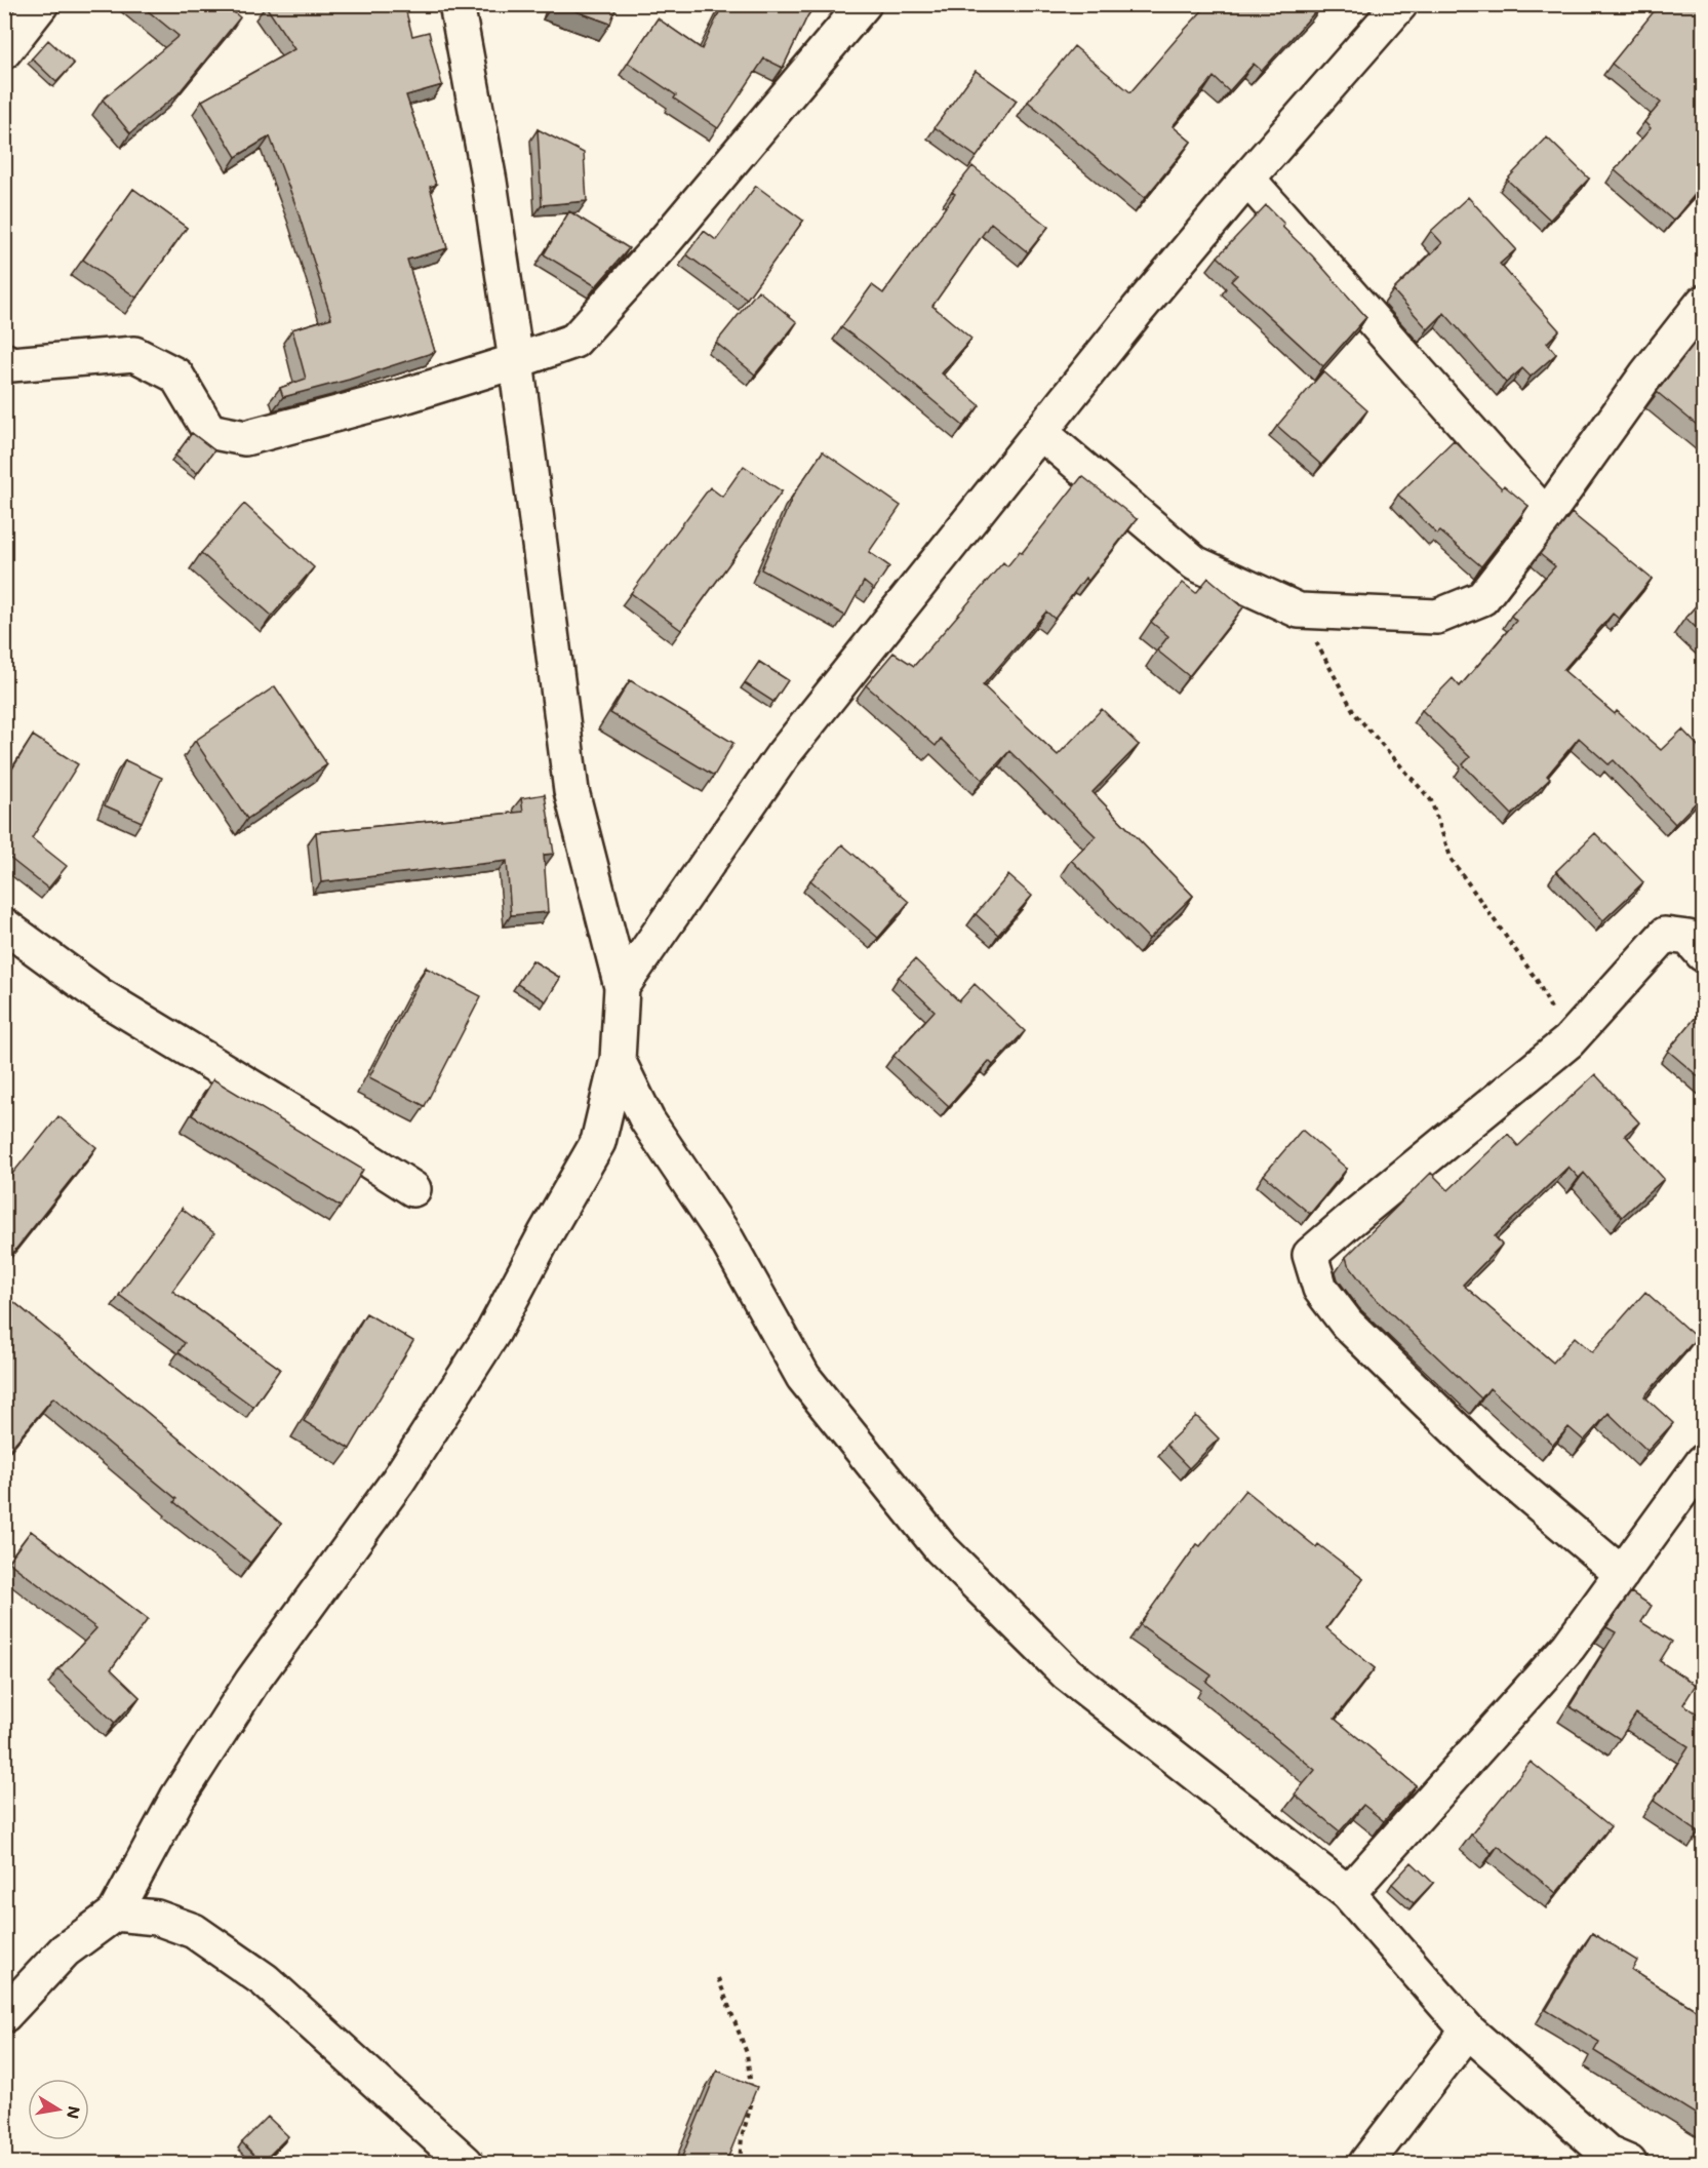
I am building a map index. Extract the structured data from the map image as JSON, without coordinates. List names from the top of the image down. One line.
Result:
{"north":"right"}
